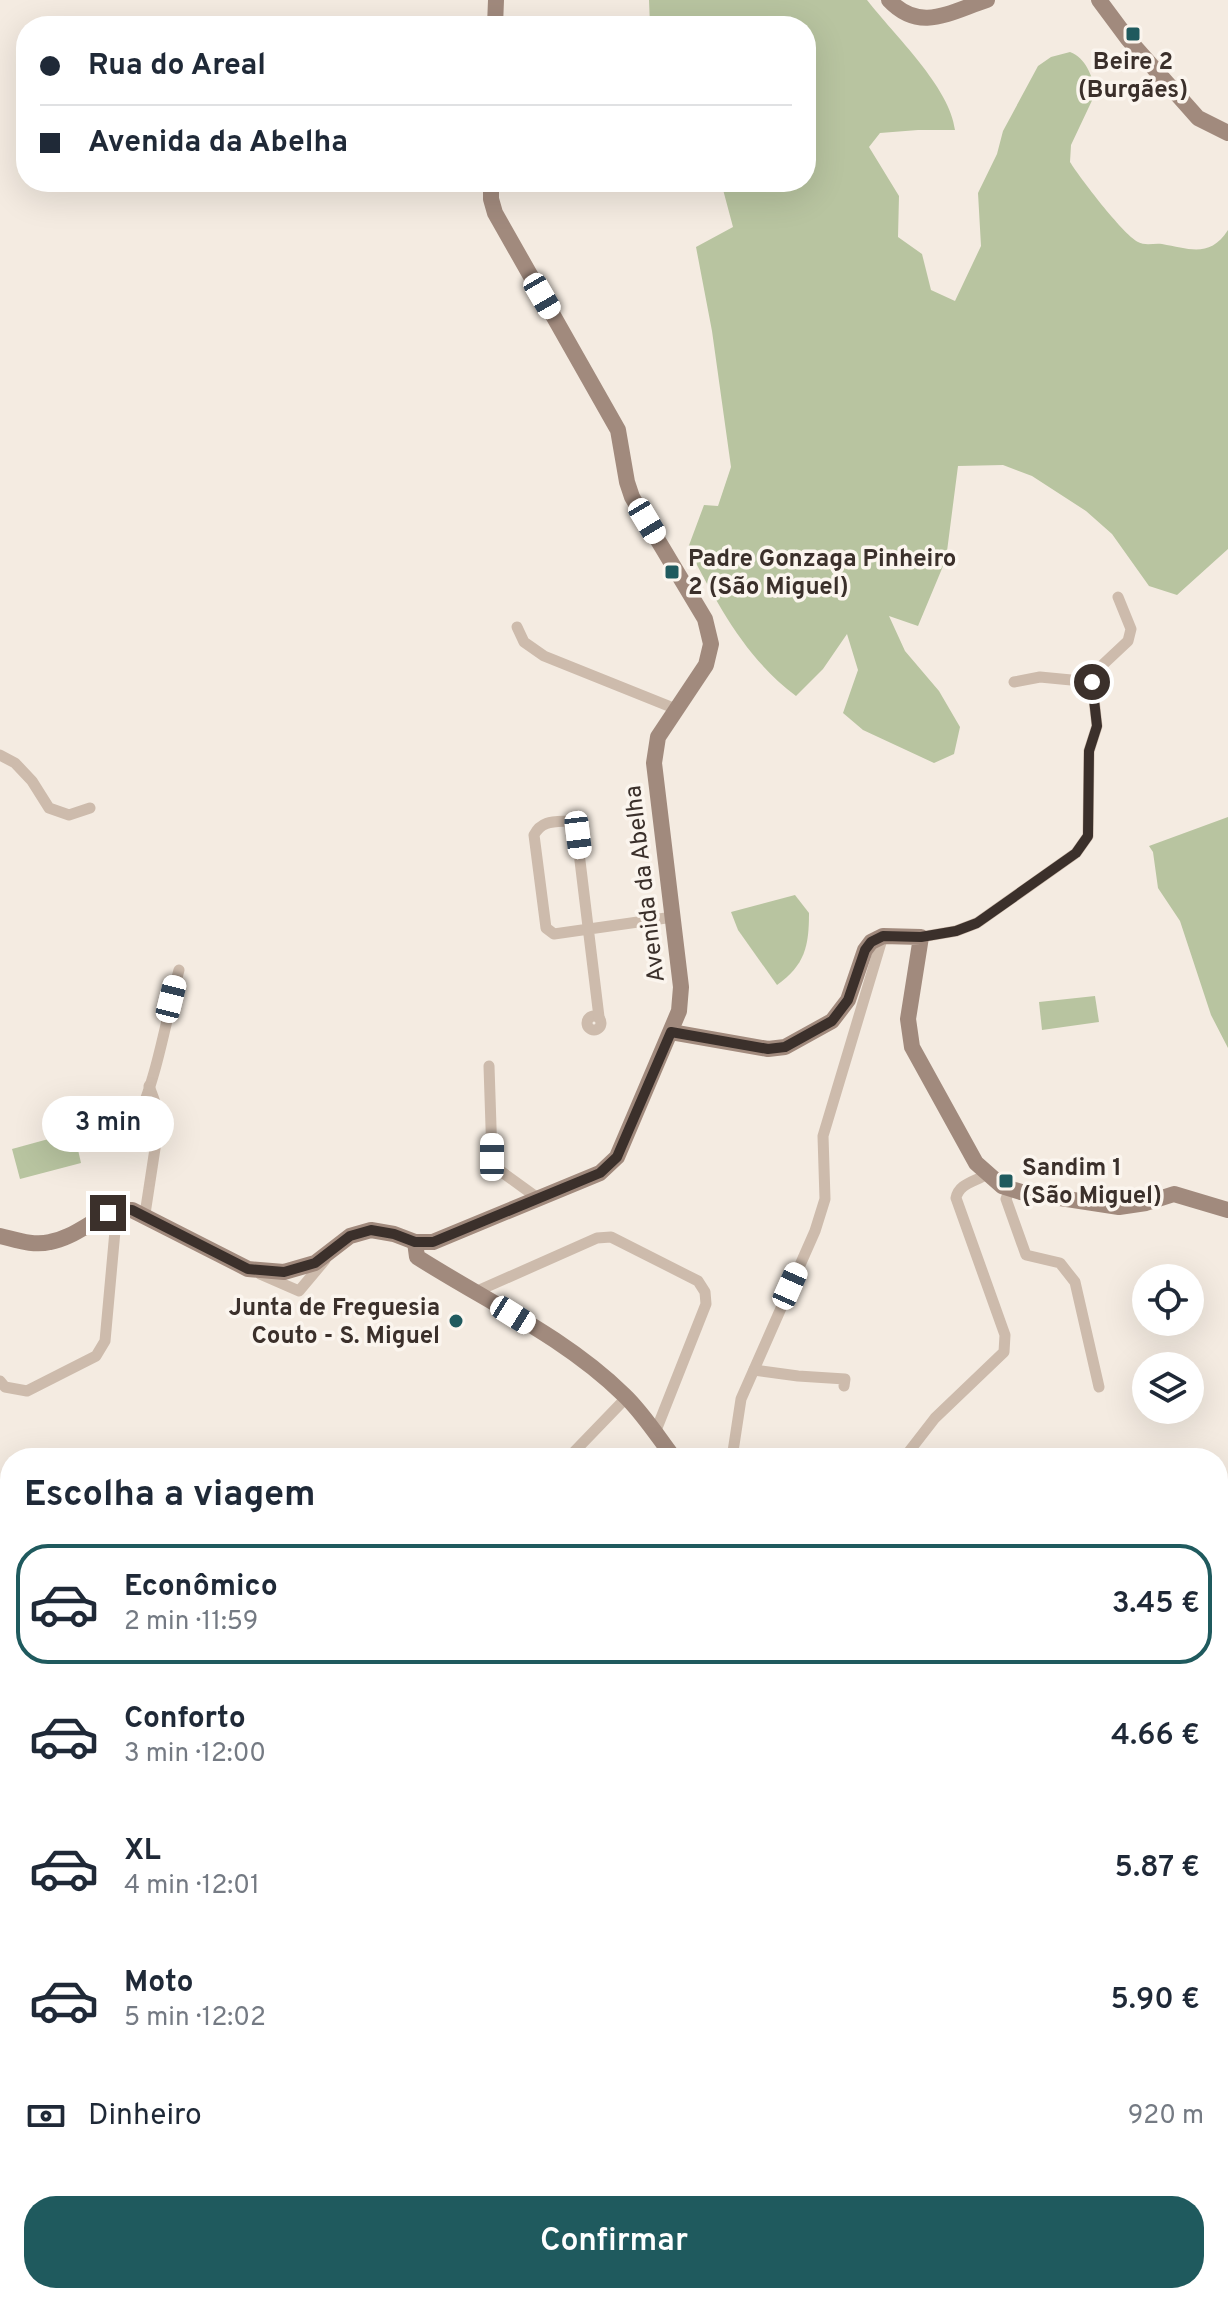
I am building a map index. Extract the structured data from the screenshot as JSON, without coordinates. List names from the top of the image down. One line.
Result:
{"streets":{"main road":["Avenida da Abelha"]},"places":{"transit":["Beire 2 (Burgães)","Padre Gonzaga Pinheiro 2 (São Miguel)","Sandim 1 (São Miguel)"],"other":["Junta de Freguesia Couto - S. Miguel"]},"page":{"banner":["Rua do Areal","Avenida da Abelha"],"bubble":"3 min","heading":"Escolha a viagem","list":[{"name":"Econômico","note":"2 min · 11:59","value":"3.45 €"},{"name":"Conforto","note":"3 min · 12:00","value":"4.66 €"},{"name":"XL","note":"4 min · 12:01","value":"5.87 €"},{"name":"Moto","note":"5 min · 12:02","value":"5.90 €"}],"pay":["Dinheiro","920 m"],"buttons":"Confirmar"}}
